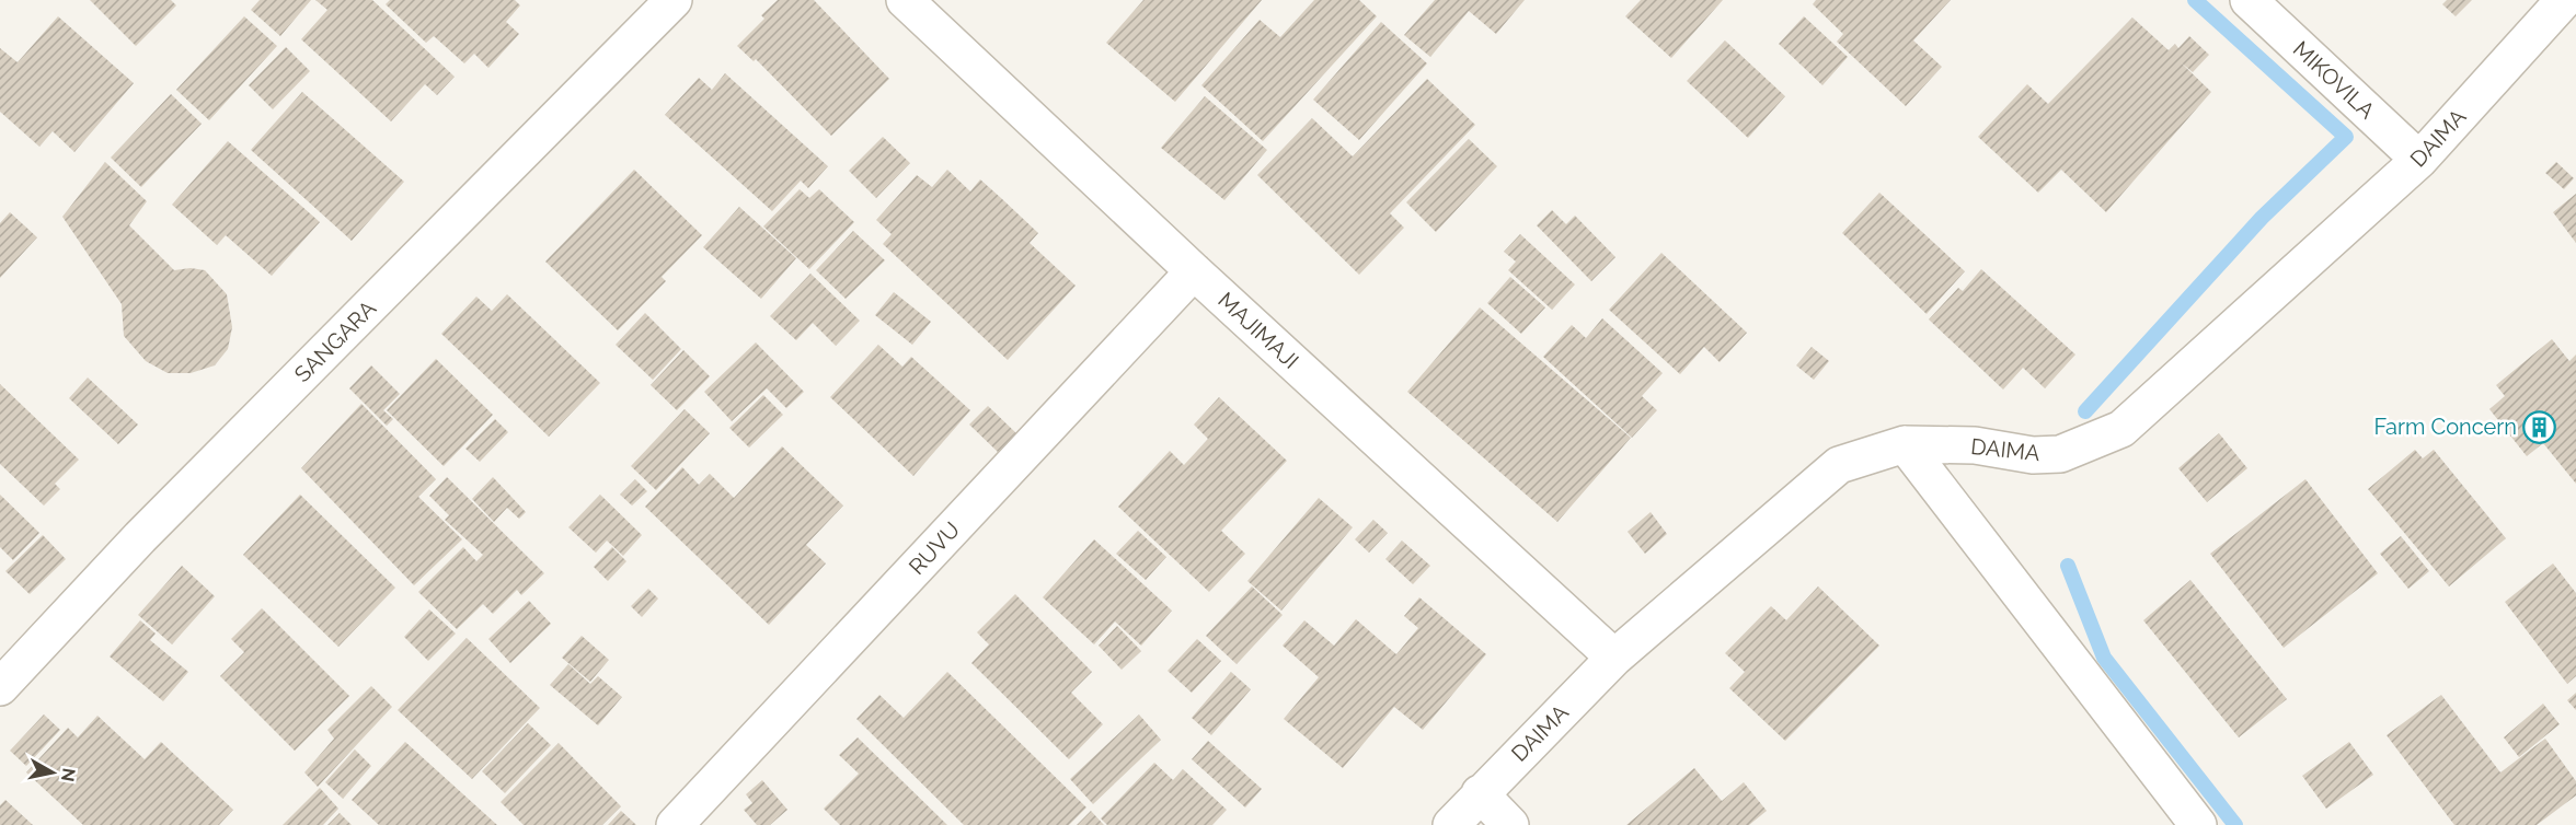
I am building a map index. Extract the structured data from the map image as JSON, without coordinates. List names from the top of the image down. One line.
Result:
{"streets":{"street":["MIKOVILA","DAIMA","MAJIMAJI","SANGARA","RUVU"]},"crossings":[["MIKOVILA","DAIMA"],["DAIMA","MAJIMAJI"],["MAJIMAJI","RUVU"]],"places":{"building":["Farm Concern"]},"north":"right"}
